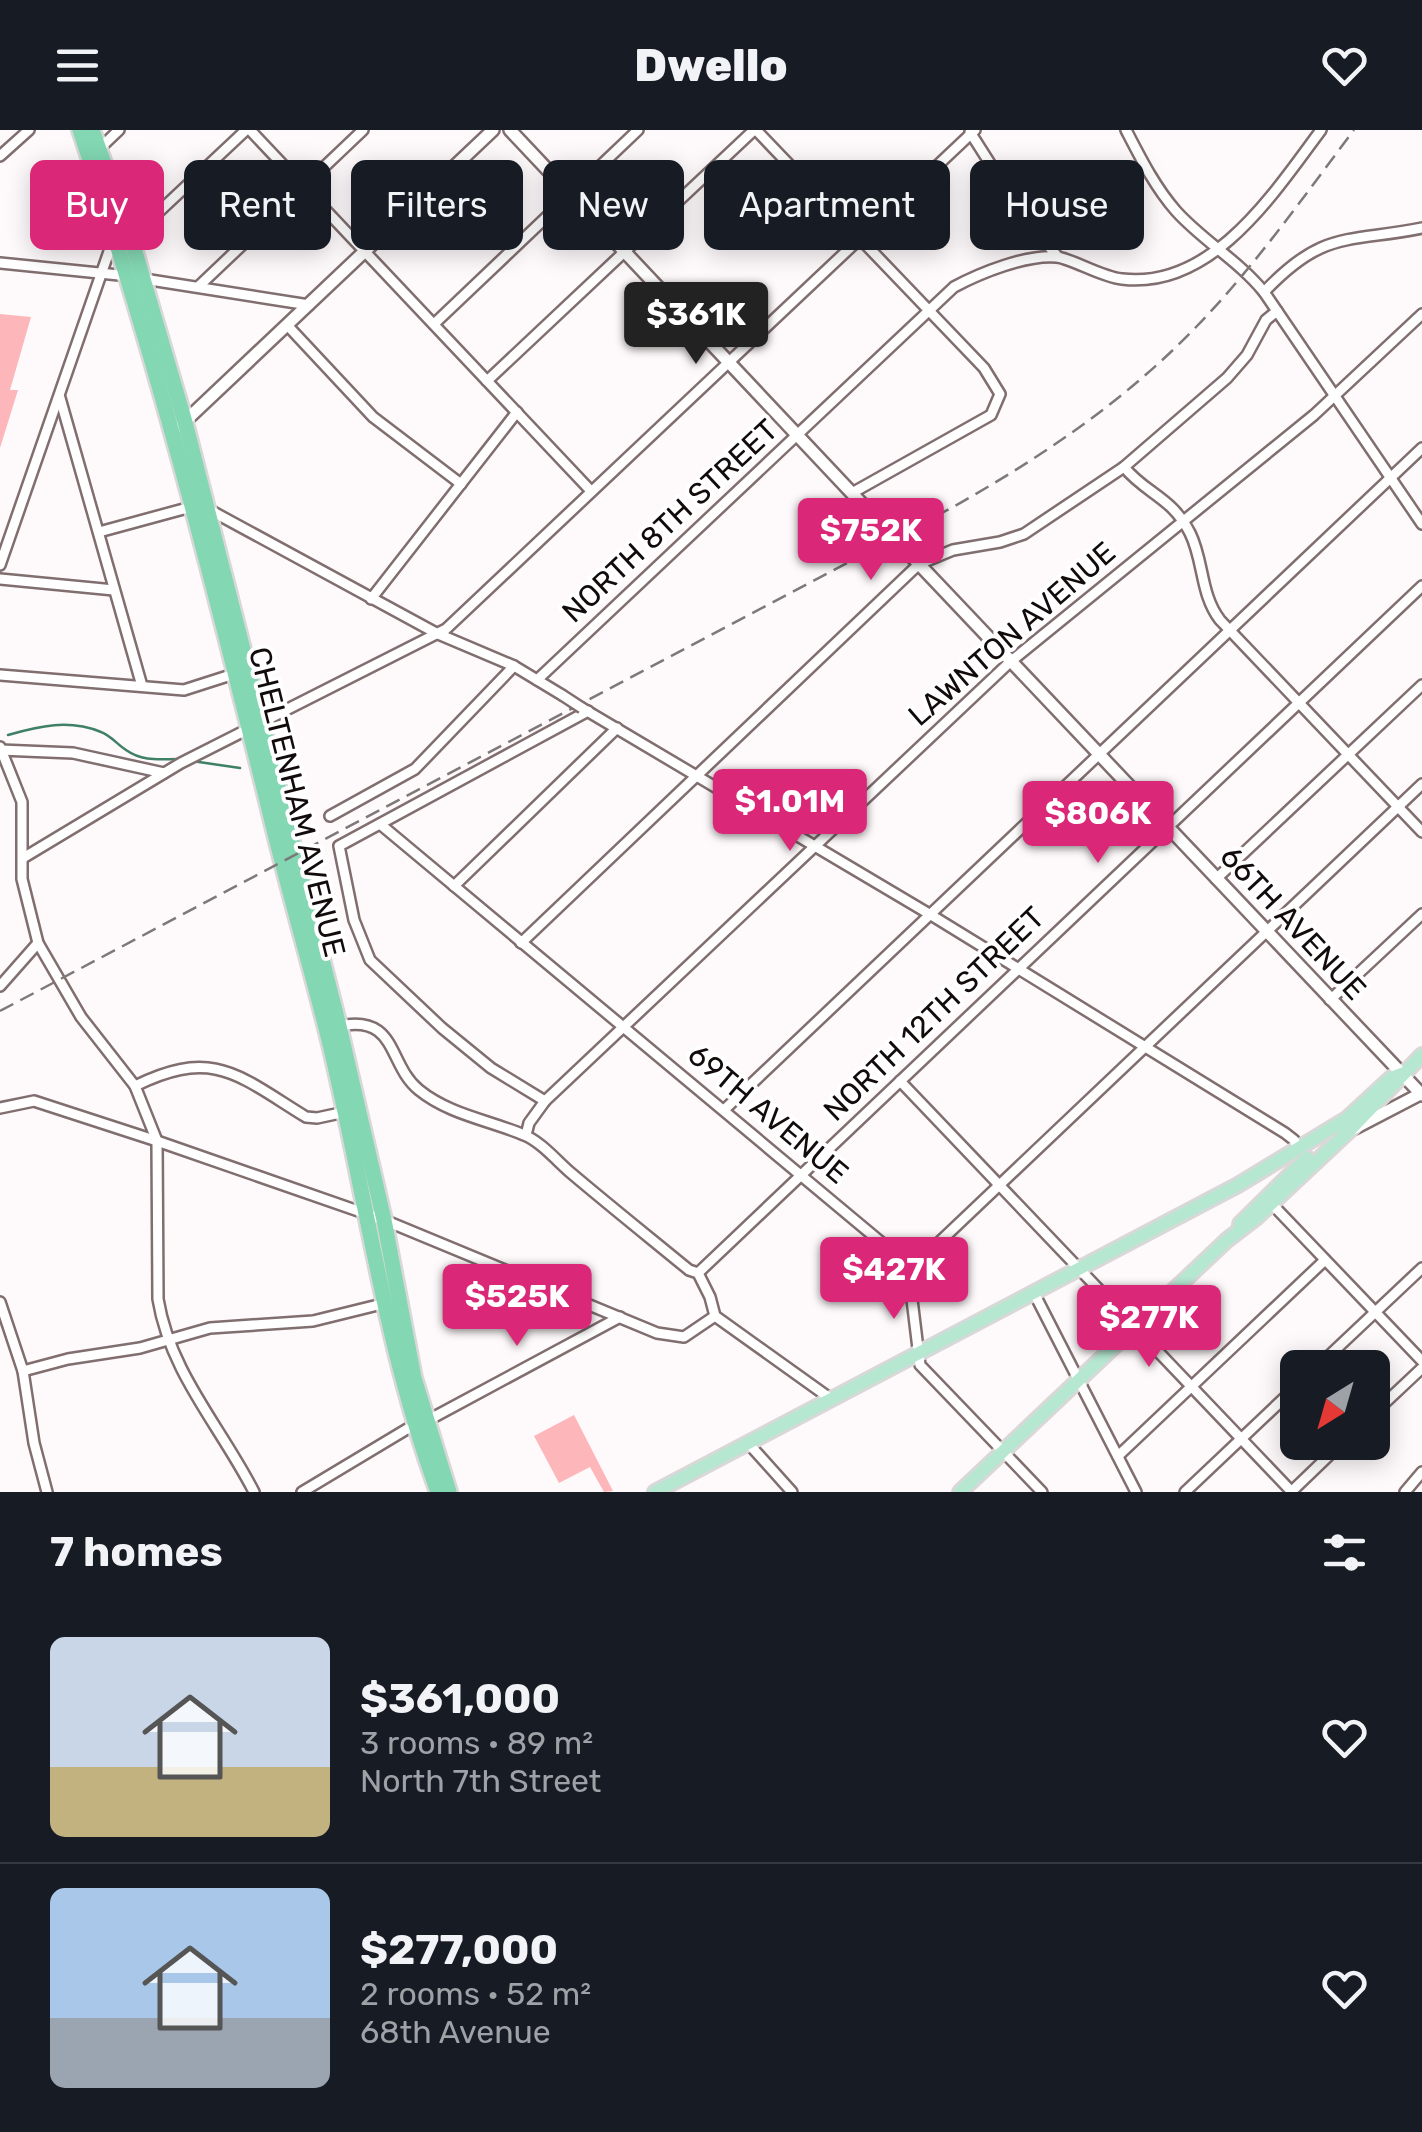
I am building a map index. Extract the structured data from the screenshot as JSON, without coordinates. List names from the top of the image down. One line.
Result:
{"streets":{"highway":["CHELTENHAM AVENUE"],"street":["NORTH 8TH STREET","LAWNTON AVENUE","66TH AVENUE","NORTH 12TH STREET","69TH AVENUE"]},"crossings":[["NORTH 8TH STREET","66TH AVENUE"],["LAWNTON AVENUE","66TH AVENUE"],["LAWNTON AVENUE","69TH AVENUE"],["66TH AVENUE","NORTH 12TH STREET"],["NORTH 12TH STREET","69TH AVENUE"]],"north":"bottom left","page":{"header":"Dwello","chip":["Buy","Rent","Filters","New","Apartment","House"],"price":["$361K","$752K","$1.01M","$806K","$427K","$525K","$277K"],"heading":"7 homes","list":[{"name":"$361,000","note":"3 rooms · 89 m² · North 7th Street"},{"name":"$277,000","note":"2 rooms · 52 m² · 68th Avenue"}]}}
